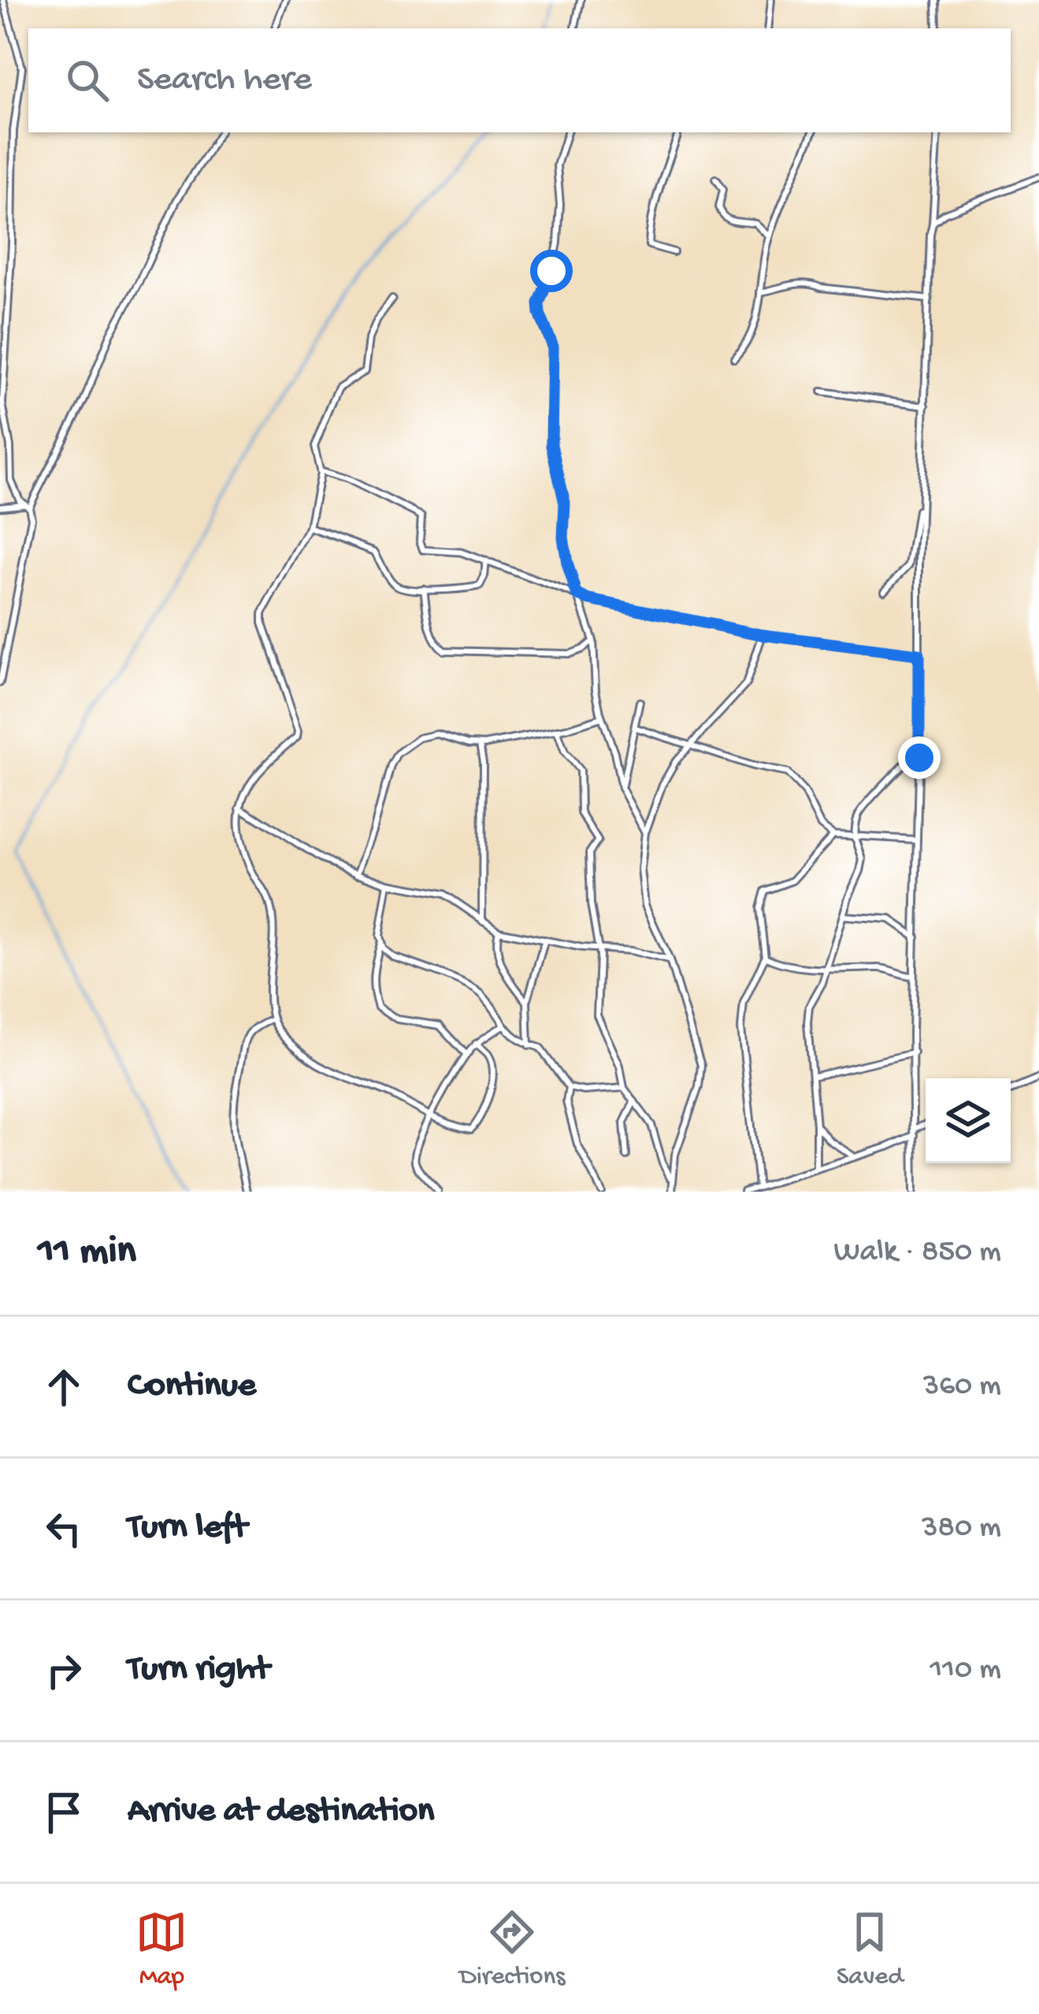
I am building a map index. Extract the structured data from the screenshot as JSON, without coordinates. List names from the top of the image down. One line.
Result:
{"page":{"search":"Search here","heading":["11 min","Walk · 850 m"],"list":[["Continue","360 m"],["Turn left","380 m"],["Turn right","110 m"],"Arrive at destination"],"nav":["Map","Directions","Saved"]}}
